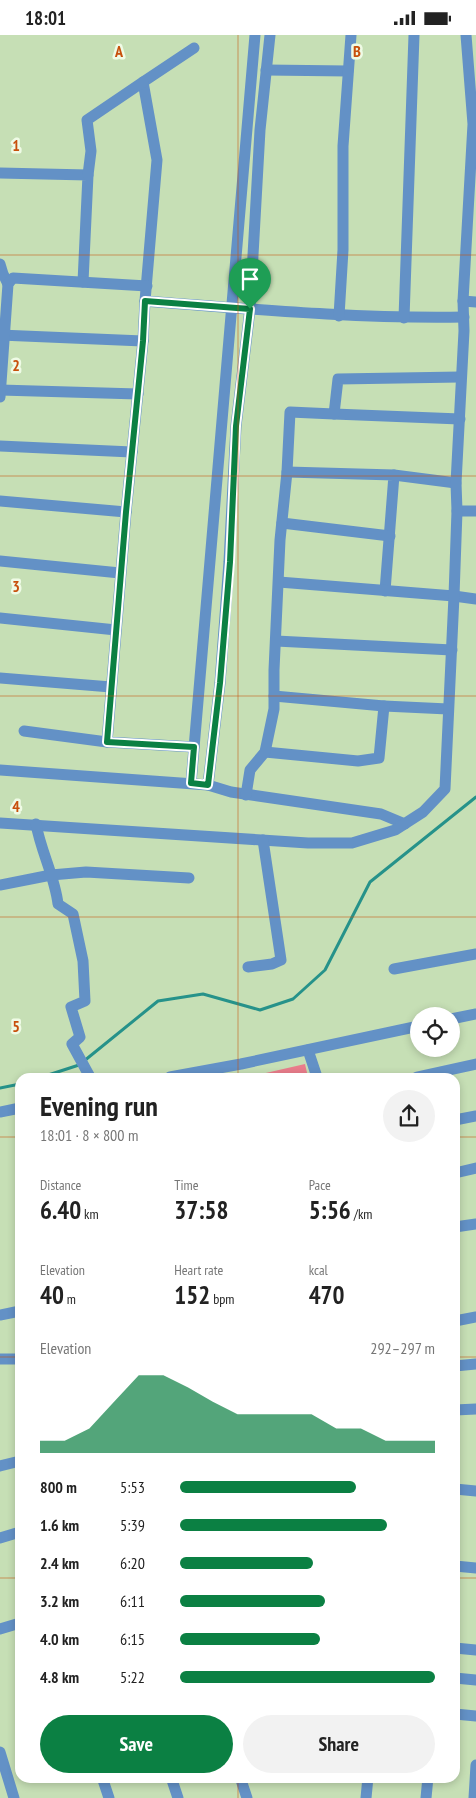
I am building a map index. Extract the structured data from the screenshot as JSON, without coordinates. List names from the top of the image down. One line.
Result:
{"page":{"status":"18:01","heading":["Evening run","18:01 · 8 × 800 m"],"stats":[["Distance","6.40 km"],["Time","37:58"],["Pace","5:56 /km"],["Elevation","40 m"],["Heart rate","152 bpm"],["kcal","470"]],"chart":["Elevation","292–297 m"],"list":[{"name":"800 m","note":"5:53"},{"name":"1.6 km","note":"5:39"},{"name":"2.4 km","note":"6:20"},{"name":"3.2 km","note":"6:11"},{"name":"4.0 km","note":"6:15"},{"name":"4.8 km","note":"5:22"}],"buttons":["Save","Share"]},"grid":{"columns":["A","B"],"rows":["1","2","3","4","5"]}}
